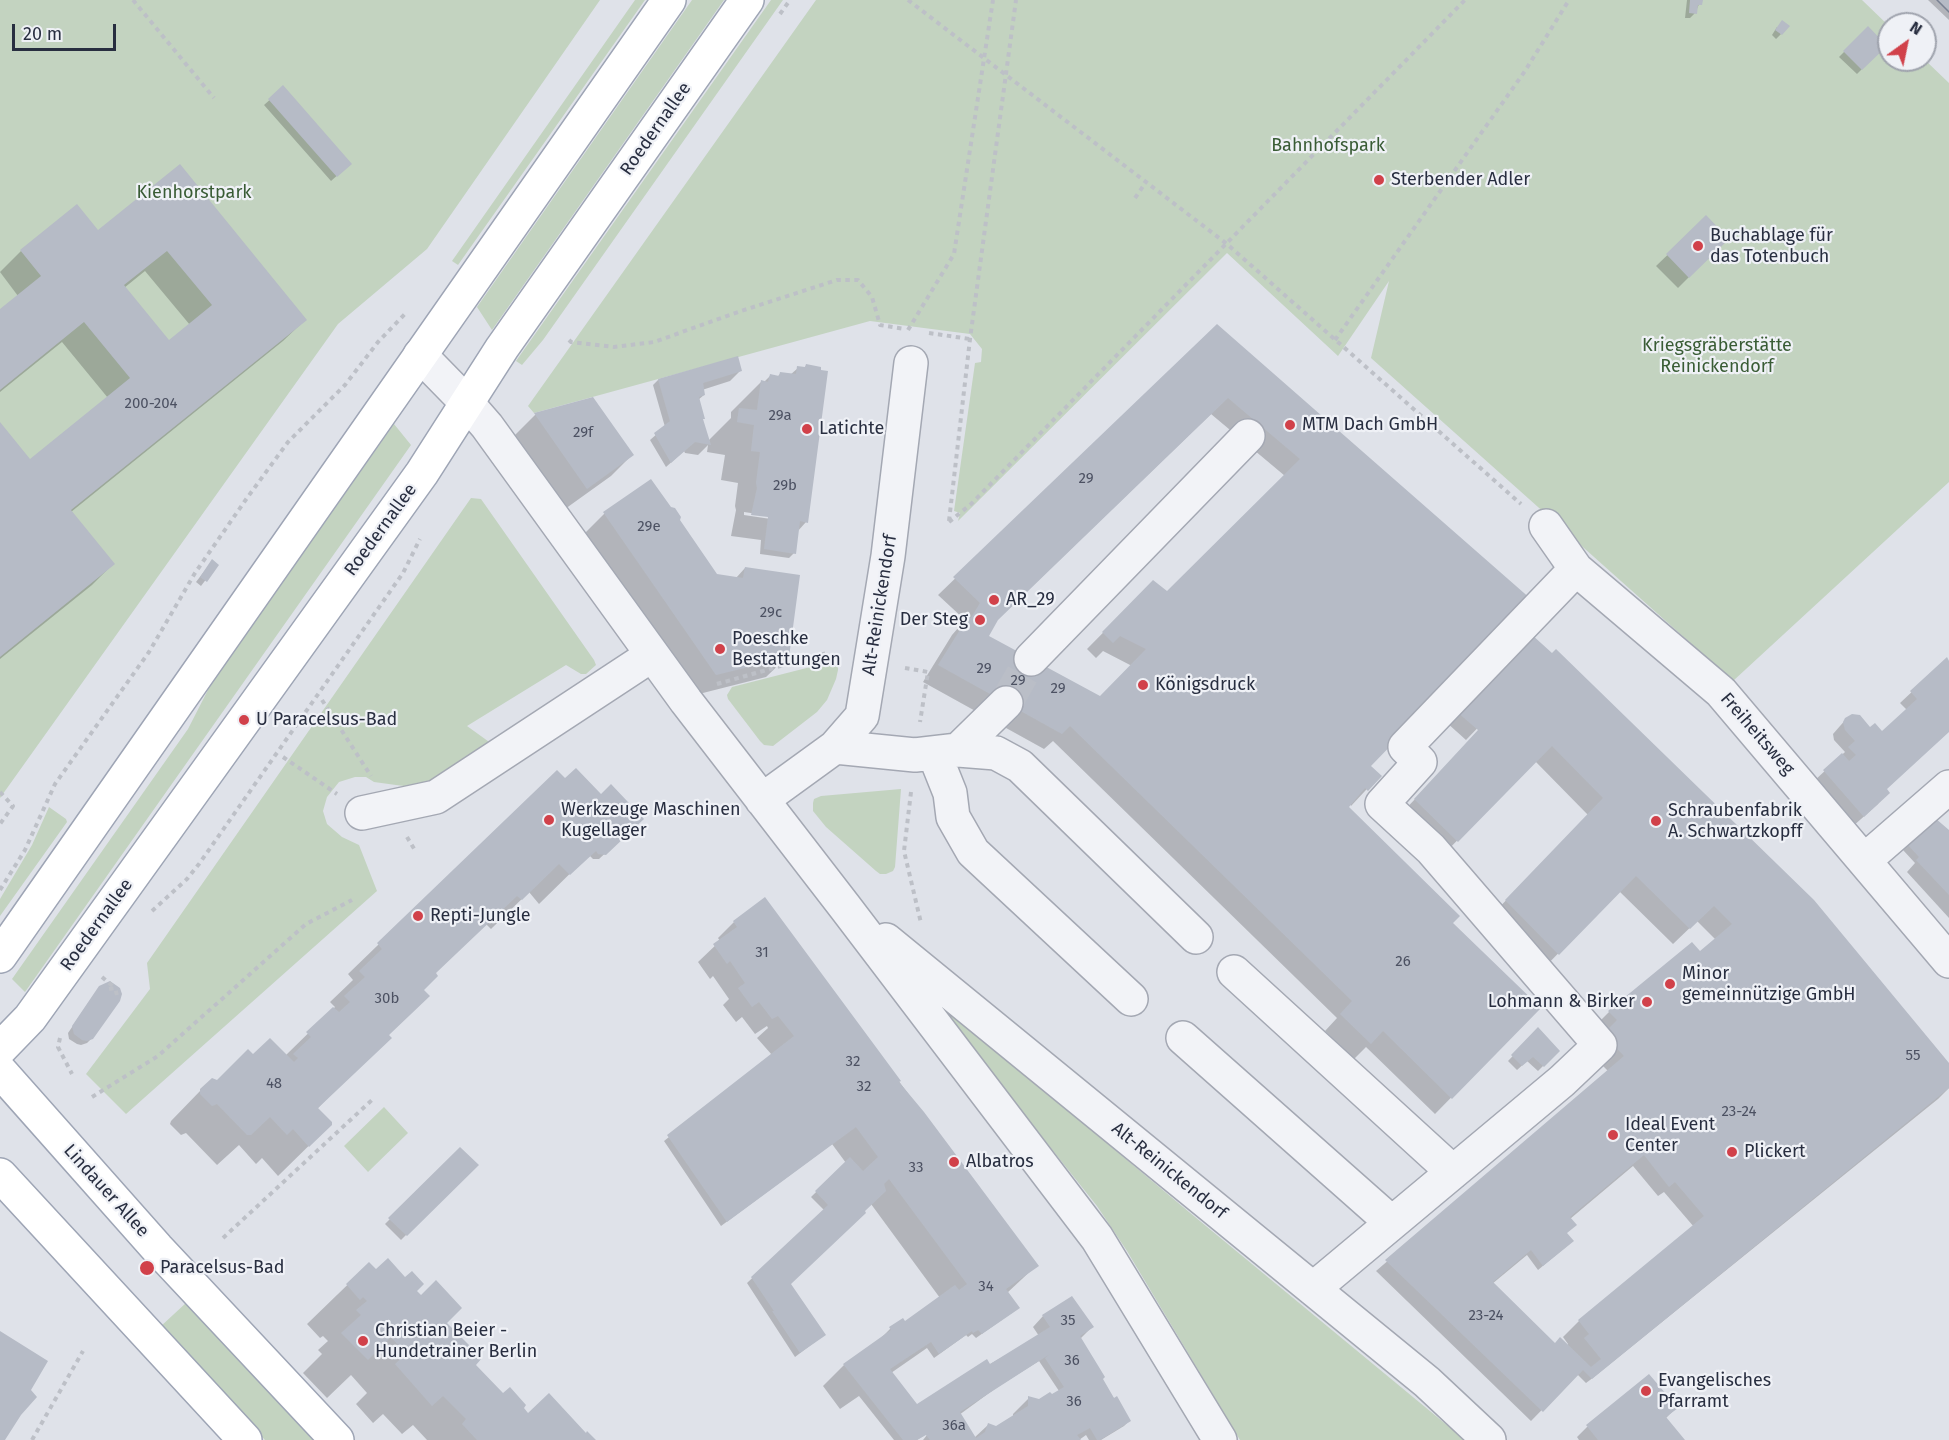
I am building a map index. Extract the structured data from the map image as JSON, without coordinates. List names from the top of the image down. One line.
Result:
{"streets":{"main road":["Roedernallee","Lindauer Allee"],"street":["Alt-Reinickendorf","Freiheitsweg"]},"crossings":[["Roedernallee","Alt-Reinickendorf"]],"parks":["Bahnhofspark","Kienhorstpark","Kriegsgräberstätte Reinickendorf"],"places":["Sterbender Adler","Buchablage für das Totenbuch","MTM Dach GmbH","Latichte","AR_29","Der Steg","Poeschke Bestattungen","Königsdruck","U Paracelsus-Bad","Werkzeuge Maschinen Kugellager","Schraubenfabrik A. Schwartzkopff","Repti-Jungle","Minor gemeinnützige GmbH","Lohmann & Birker","Ideal Event Center","Plickert","Albatros","Paracelsus-Bad","Christian Beier - Hundetrainer Berlin","Evangelisches Pfarramt"],"house_numbers":["200-204","29a","29f","29","29b","29e","29c","29","29","29","31","26","30b","55","32","48","32","23-24","33","34","23-24","35","36","36","36a"],"scale_bar":"20 m","north":"top right"}
